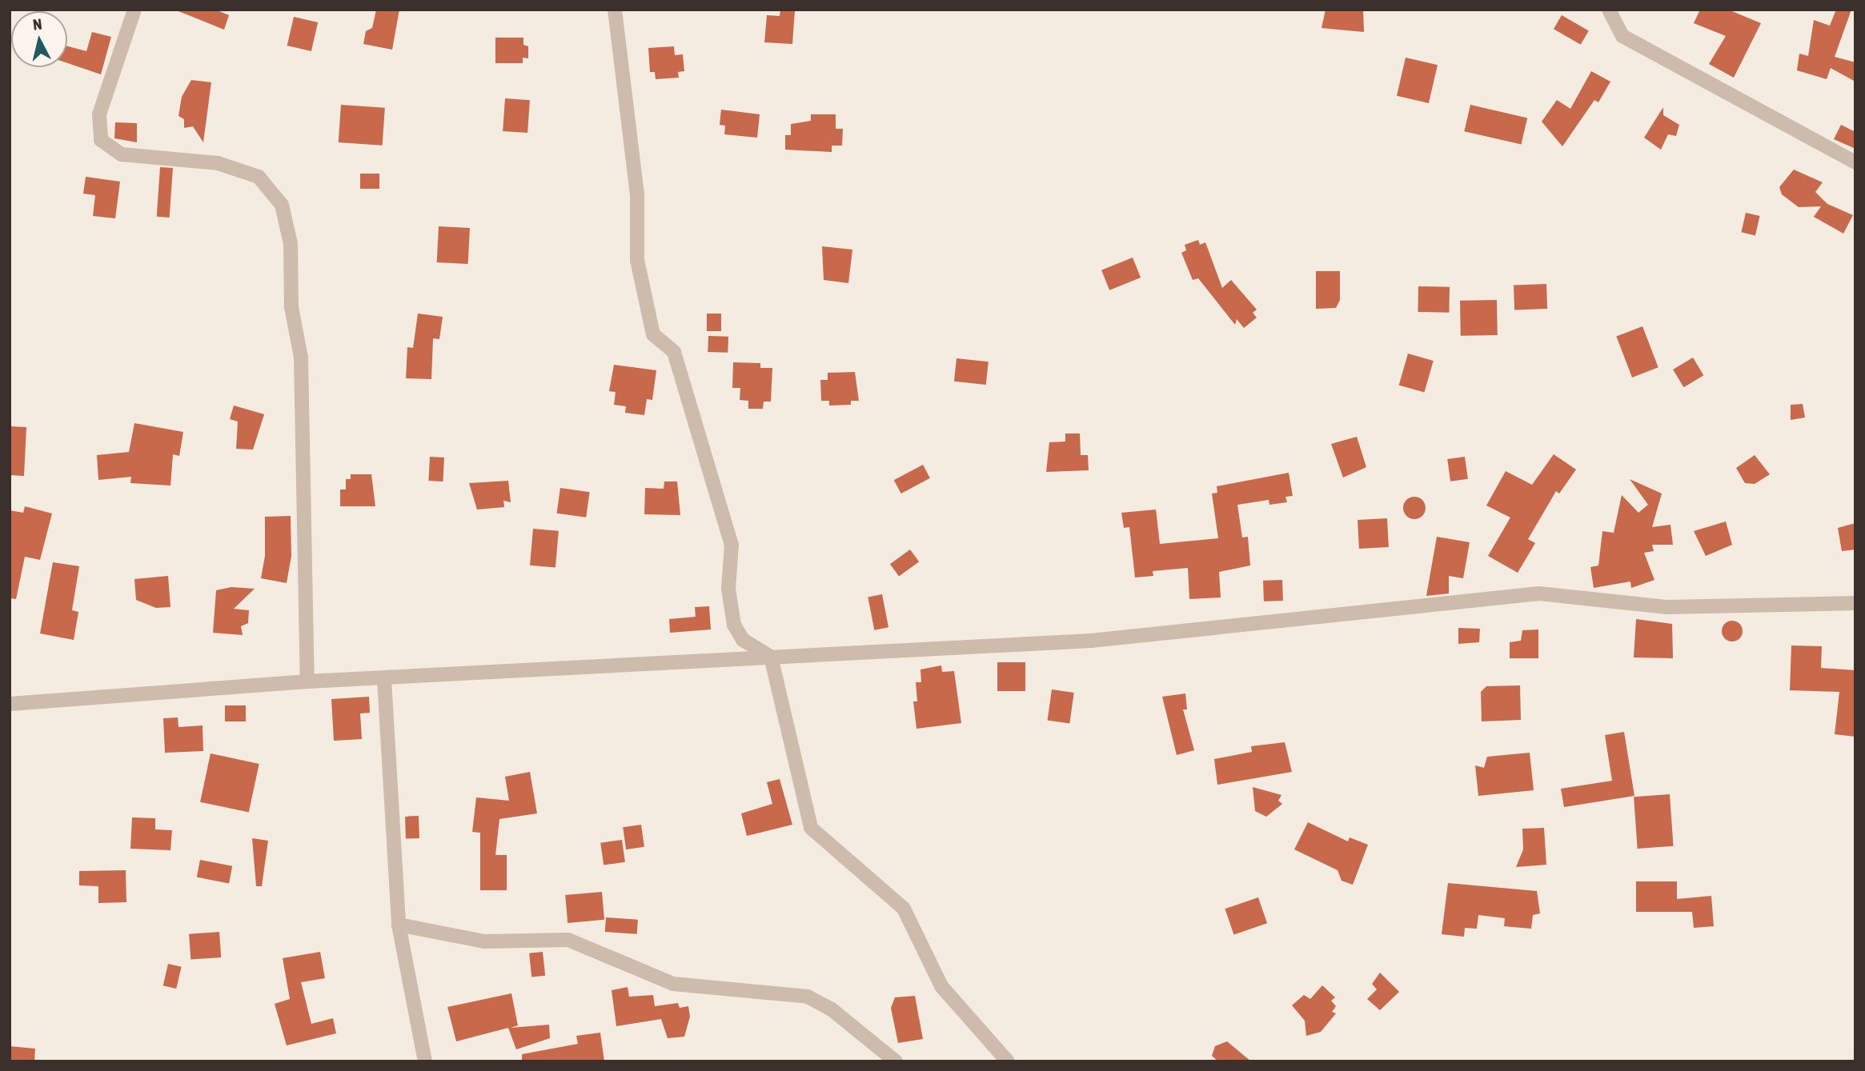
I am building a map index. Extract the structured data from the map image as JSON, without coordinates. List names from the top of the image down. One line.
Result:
{"north":"top"}
